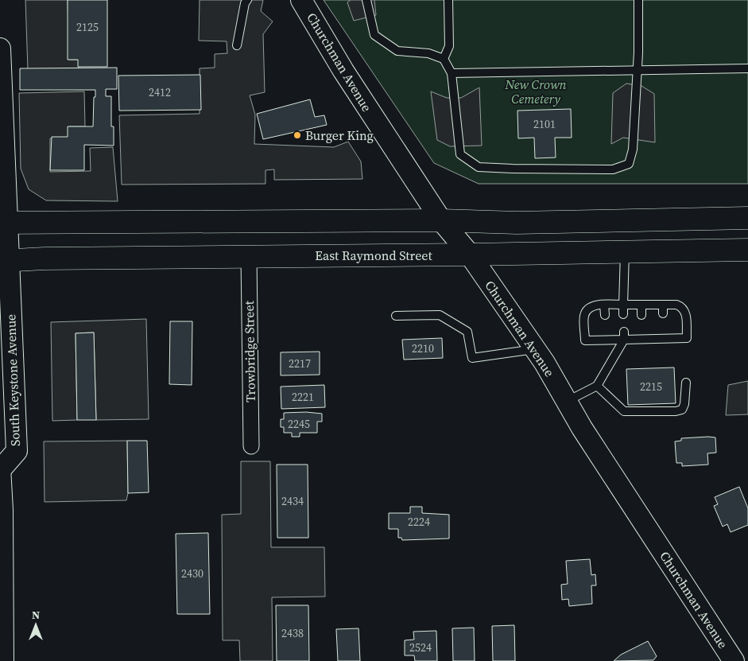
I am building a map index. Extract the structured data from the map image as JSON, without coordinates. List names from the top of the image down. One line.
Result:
{"streets":{"main road":["Churchman Avenue","East Raymond Street","South Keystone Avenue"],"street":["Trowbridge Street"]},"crossings":[["Churchman Avenue","East Raymond Street"],["East Raymond Street","Trowbridge Street"],["East Raymond Street","South Keystone Avenue"]],"parks":["New Crown Cemetery"],"places":["Burger King"],"house_numbers":["2125","2412","2101","2210","2217","2215","2221","2245","2434","2224","2430","2438","2524"],"north":"top"}
